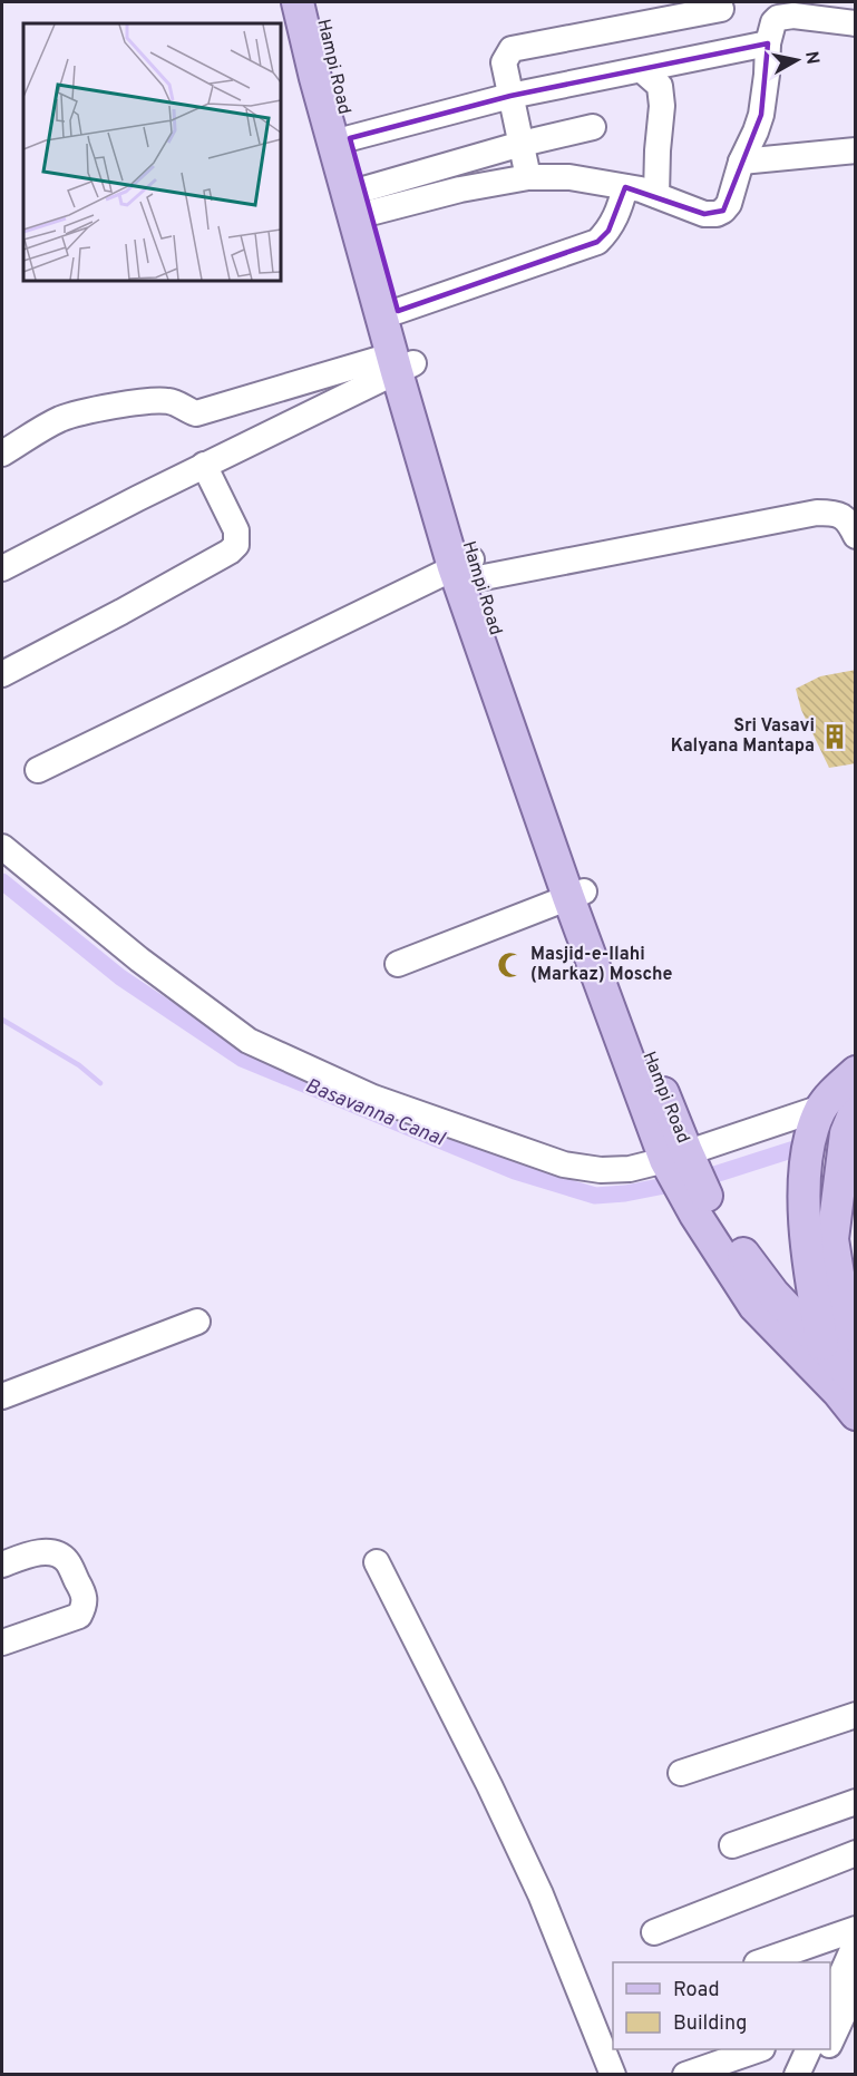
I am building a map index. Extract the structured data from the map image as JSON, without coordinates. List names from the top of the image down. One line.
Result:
{"streets":{"main road":["Hampi Road"]},"water":["Basavanna Canal"],"places":{"building":["Sri Vasavi Kalyana Mantapa"],"mosque":["Masjid-e-Ilahi (Markaz) Mosche"]},"legend":["Road","Building"],"north":"right"}
